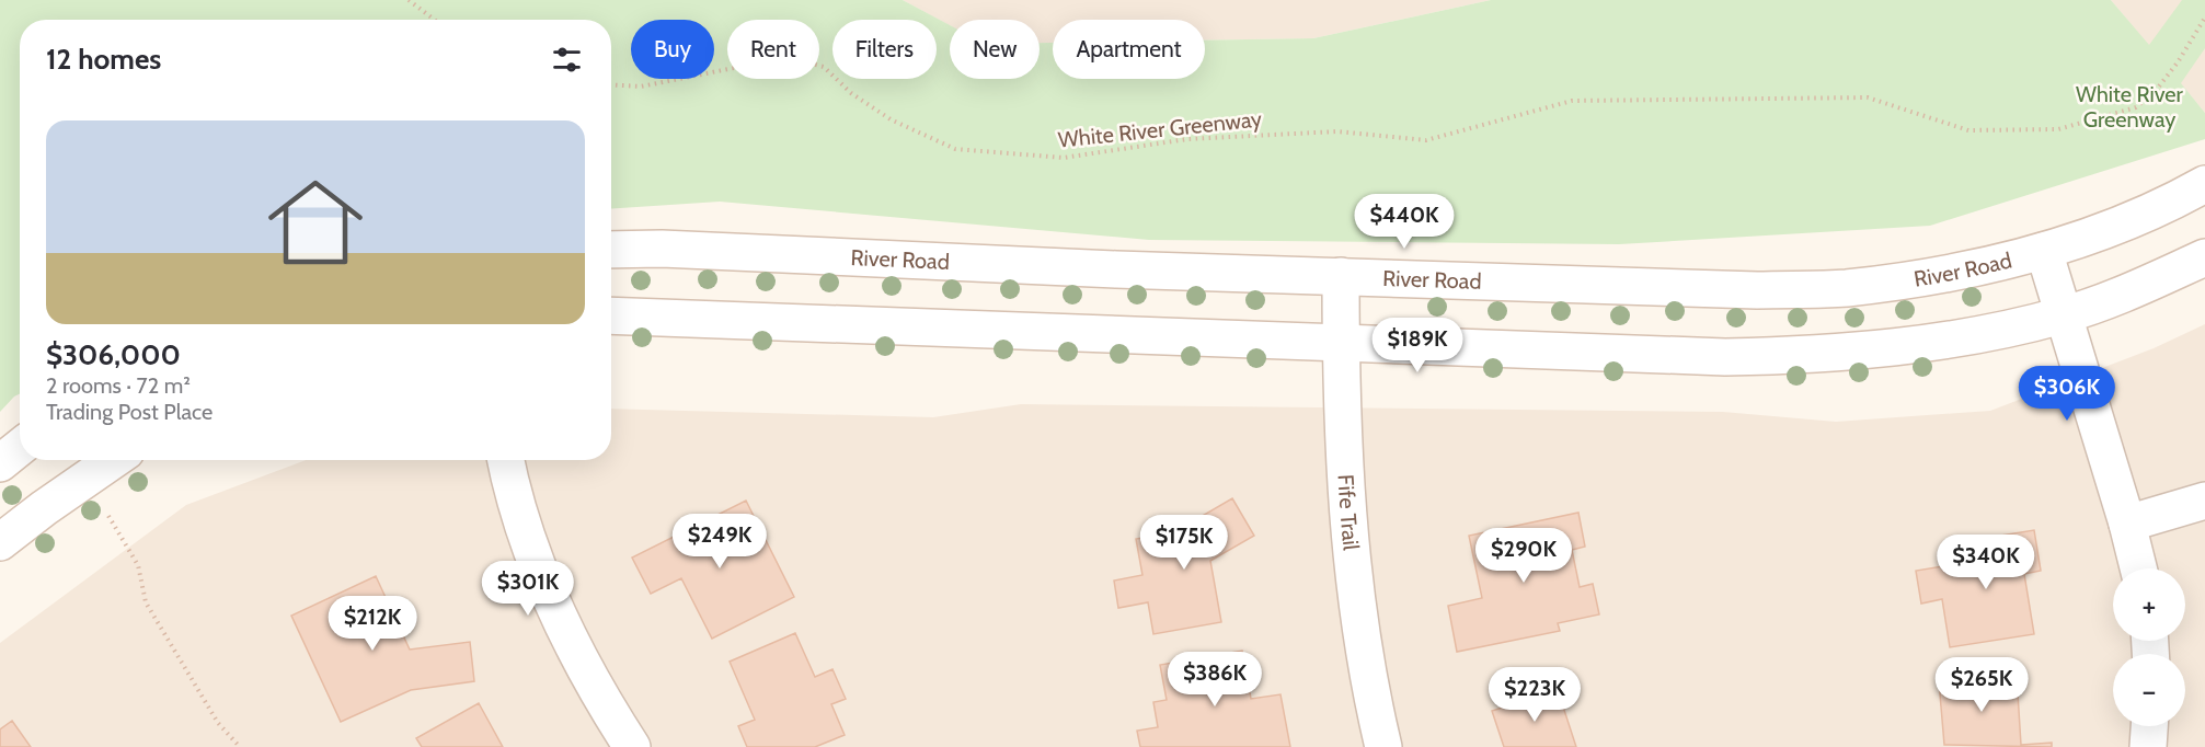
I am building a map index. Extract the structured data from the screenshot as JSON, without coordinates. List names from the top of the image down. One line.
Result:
{"streets":{"main road":["River Road","Fife Trail"],"path":["White River Greenway"]},"crossings":[["River Road","Fife Trail"]],"parks":["White River Greenway"],"page":{"chip":["Buy","Rent","Filters","New","Apartment"],"heading":"12 homes","list":[{"name":"$306,000","note":"2 rooms · 72 m² · Trading Post Place"}],"price":["$440K","$189K","$306K","$249K","$175K","$290K","$340K","$301K","$212K","$386K","$265K","$223K"],"map_buttons":["+","−"]}}
